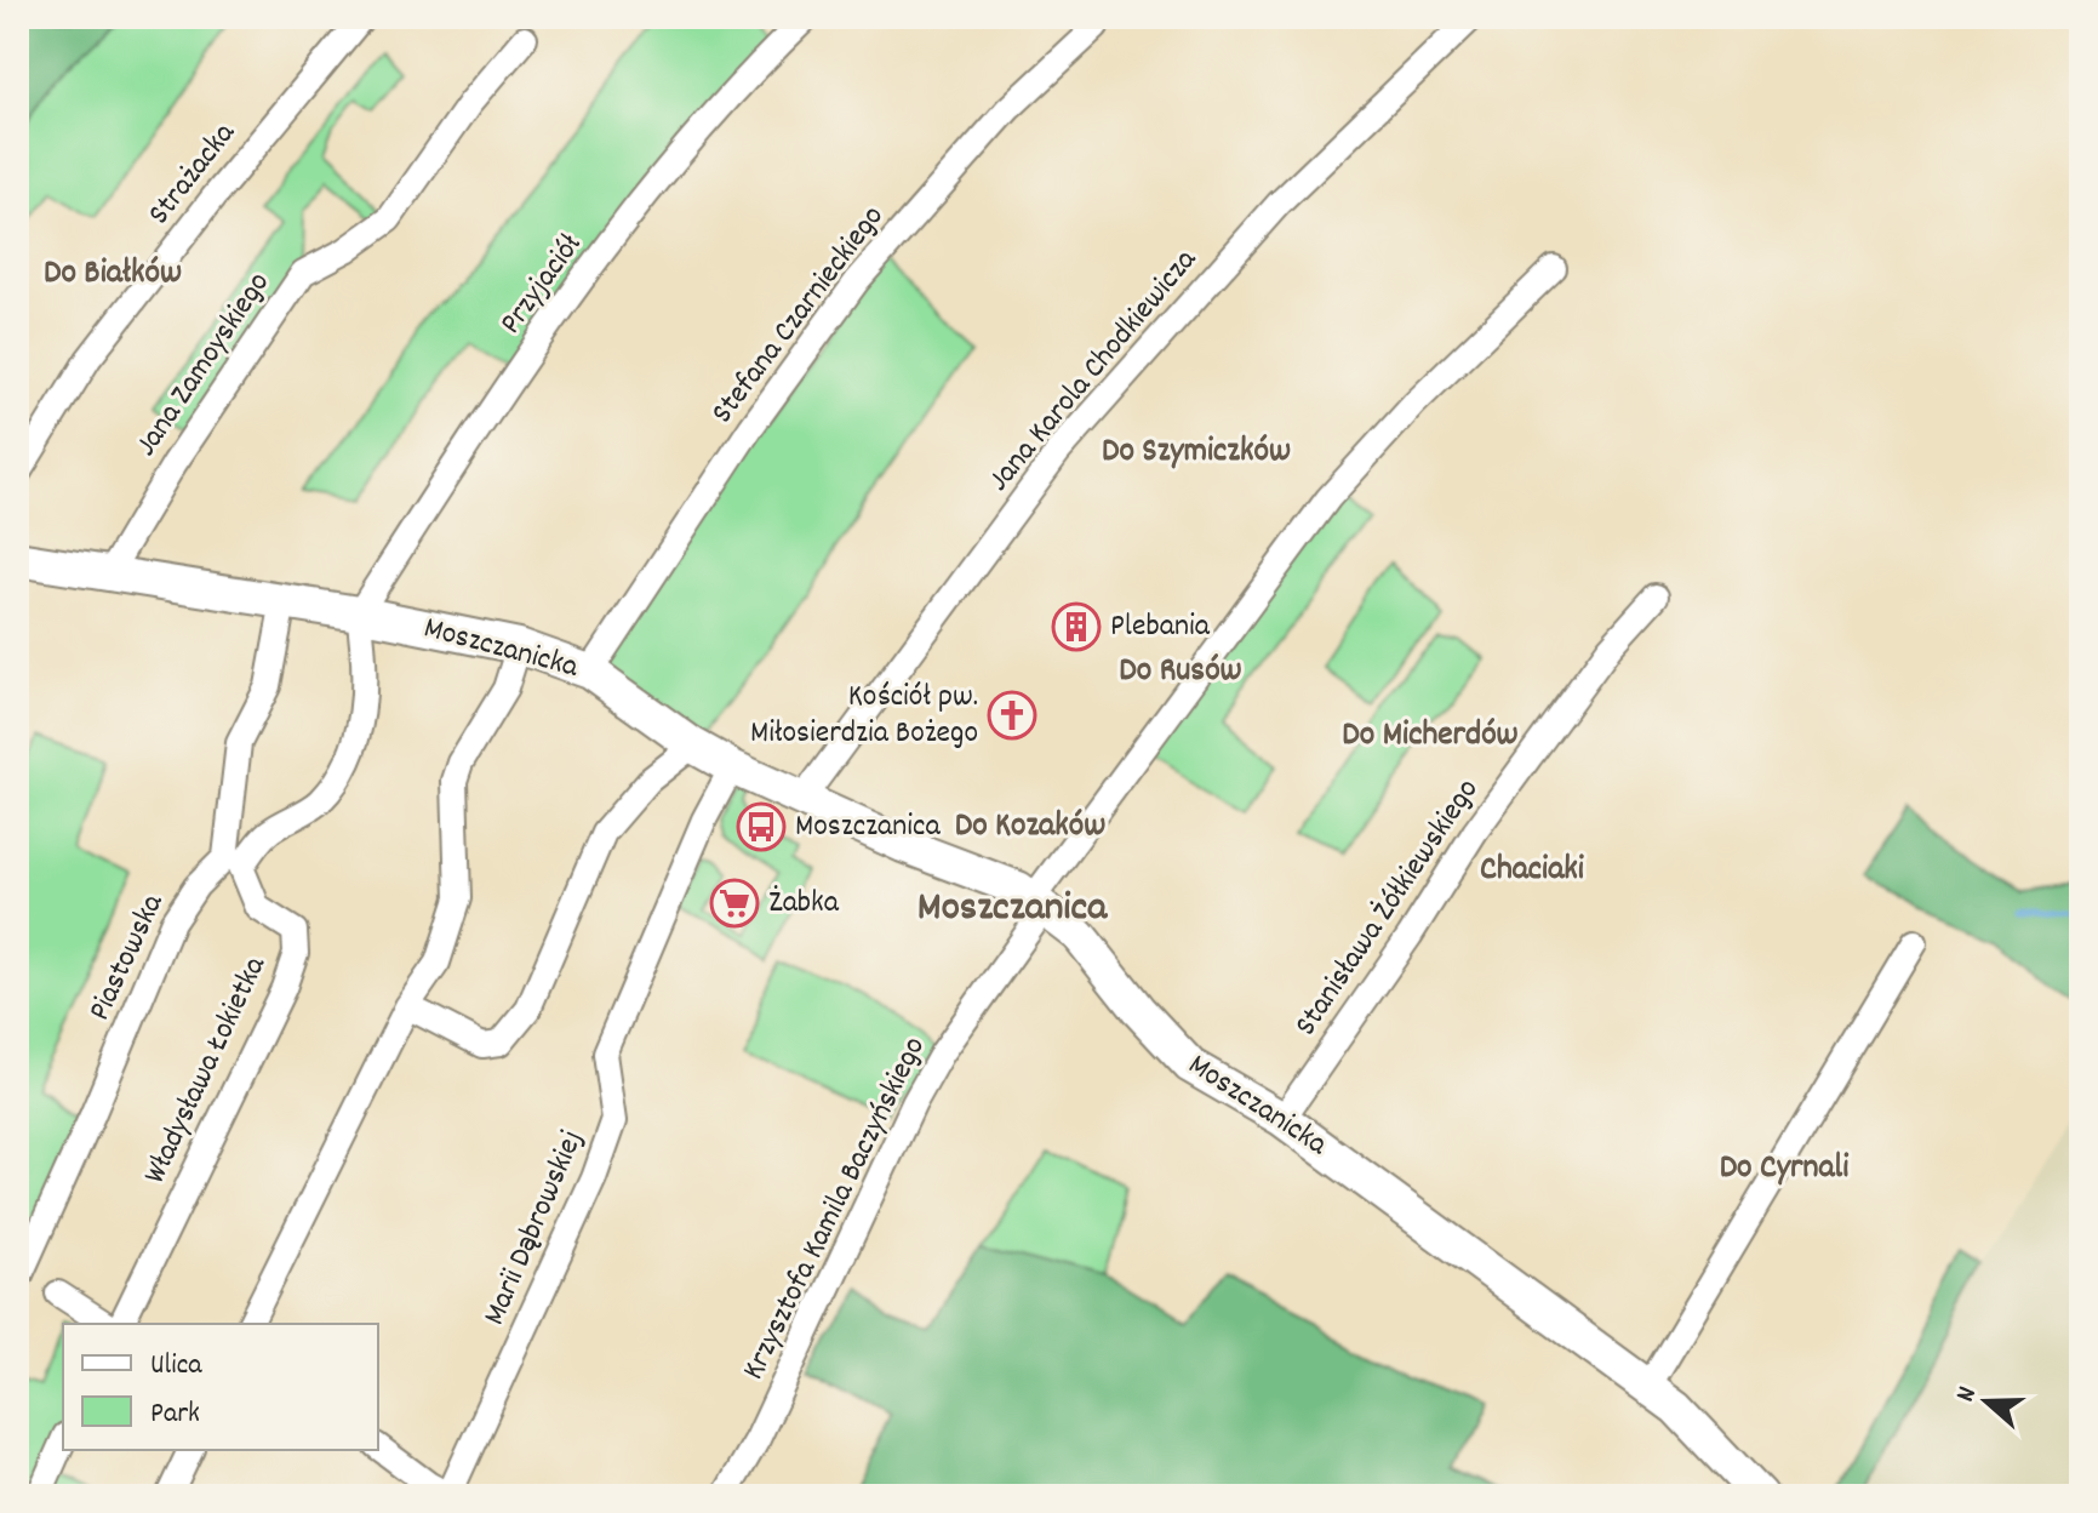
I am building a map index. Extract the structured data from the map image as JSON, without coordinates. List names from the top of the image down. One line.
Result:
{"streets":{"street":["Strażacka","Przyjaciół","Stefana Czarnieckiego","Jana Zamoyskiego","Jana Karola Chodkiewicza","Moszczanicka","Stanisława Żółkiewskiego","Piastowska","Władysława Łokietka","Krzysztofa Kamila Baczyńskiego","Marii Dąbrowskiej"]},"crossings":[["Przyjaciół","Moszczanicka"],["Stefana Czarnieckiego","Moszczanicka"],["Jana Zamoyskiego","Moszczanicka"],["Jana Karola Chodkiewicza","Moszczanicka"],["Moszczanicka","Stanisława Żółkiewskiego"],["Moszczanicka","Krzysztofa Kamila Baczyńskiego"],["Moszczanicka","Marii Dąbrowskiej"],["Piastowska","Władysława Łokietka"]],"districts":["Do Białków","Do Szymiczków","Do Rusów","Do Micherdów","Do Kozaków","Chaciaki","Moszczanica","Do Cyrnali"],"places":{"building":["Plebania"],"church":["Kościół pw. Miłosierdzia Bożego"],"bus stop":["Moszczanica"],"supermarket":["Żabka"]},"legend":["Ulica","Park"],"north":"left"}
